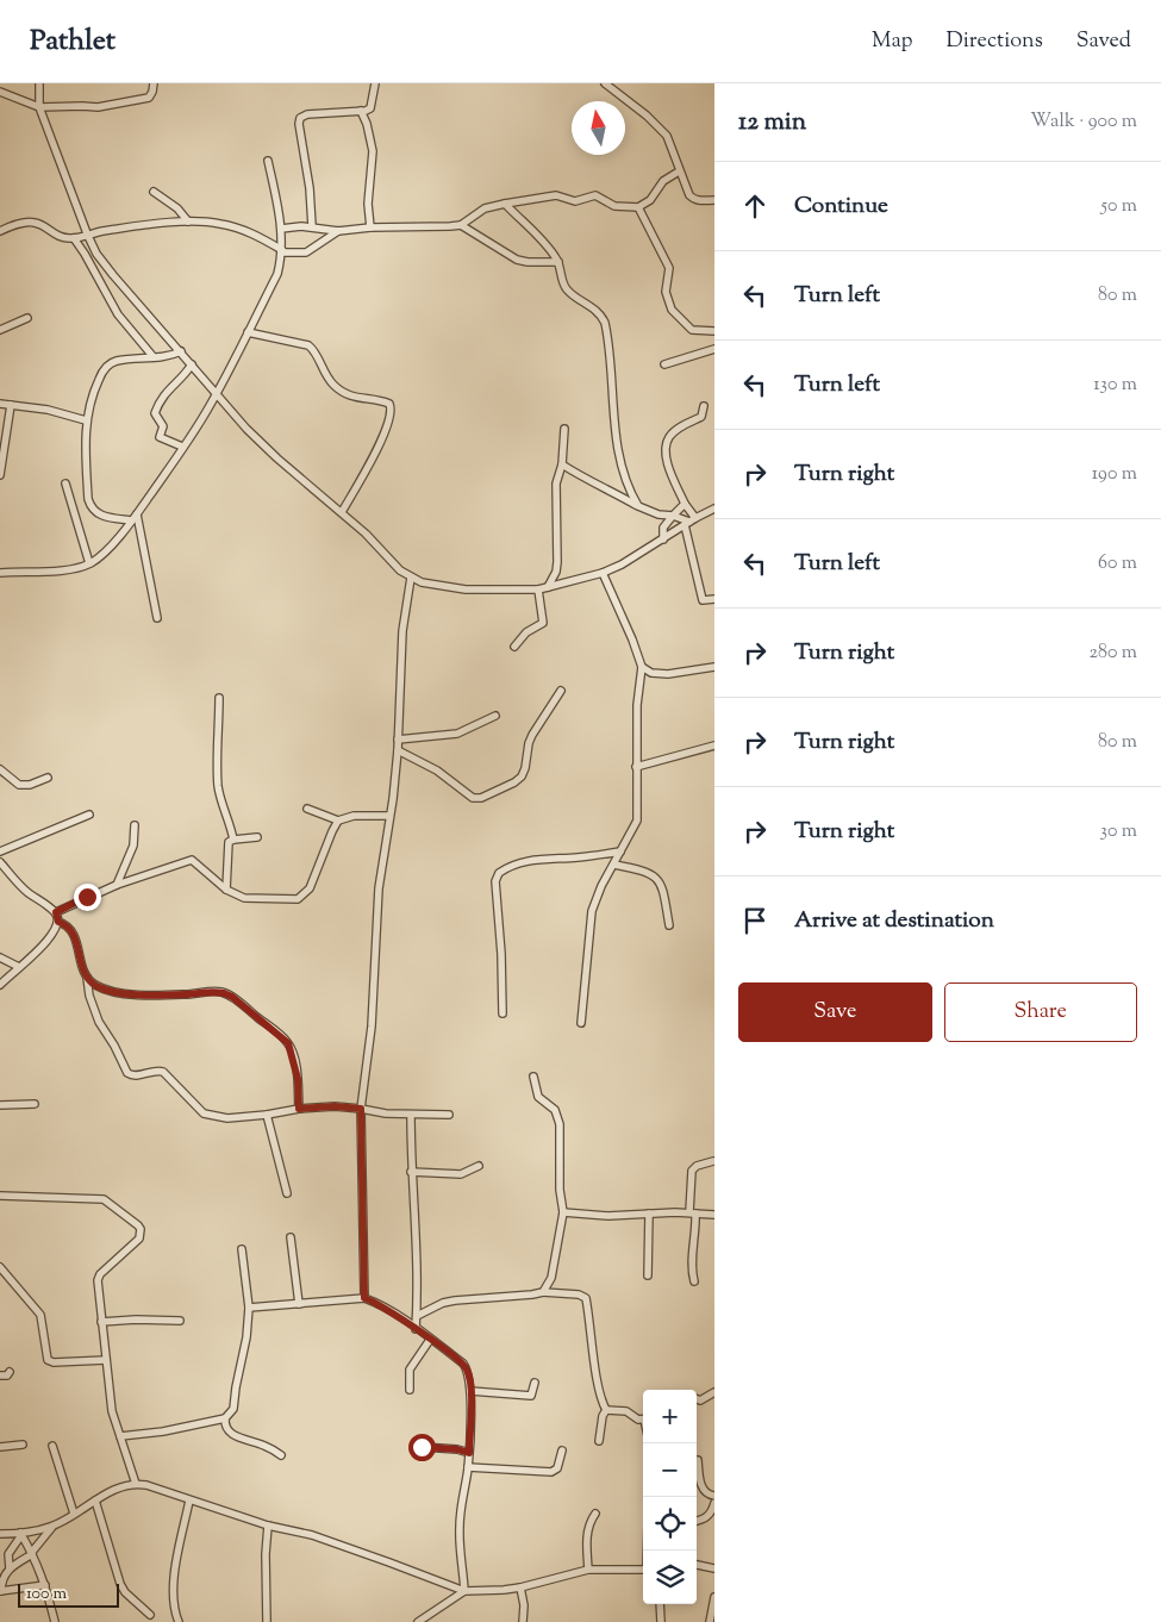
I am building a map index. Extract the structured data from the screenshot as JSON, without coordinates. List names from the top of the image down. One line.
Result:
{"scale_bar":"100 m","north":"top","page":{"header":"Pathlet","nav":["Map","Directions","Saved"],"heading":["12 min","Walk · 900 m"],"list":[["Continue","50 m"],["Turn left","80 m"],["Turn left","130 m"],["Turn right","190 m"],["Turn left","60 m"],["Turn right","280 m"],["Turn right","80 m"],["Turn right","30 m"],"Arrive at destination"],"buttons":["Save","Share"],"map_buttons":["+","−"],"scale":"100 m"}}
